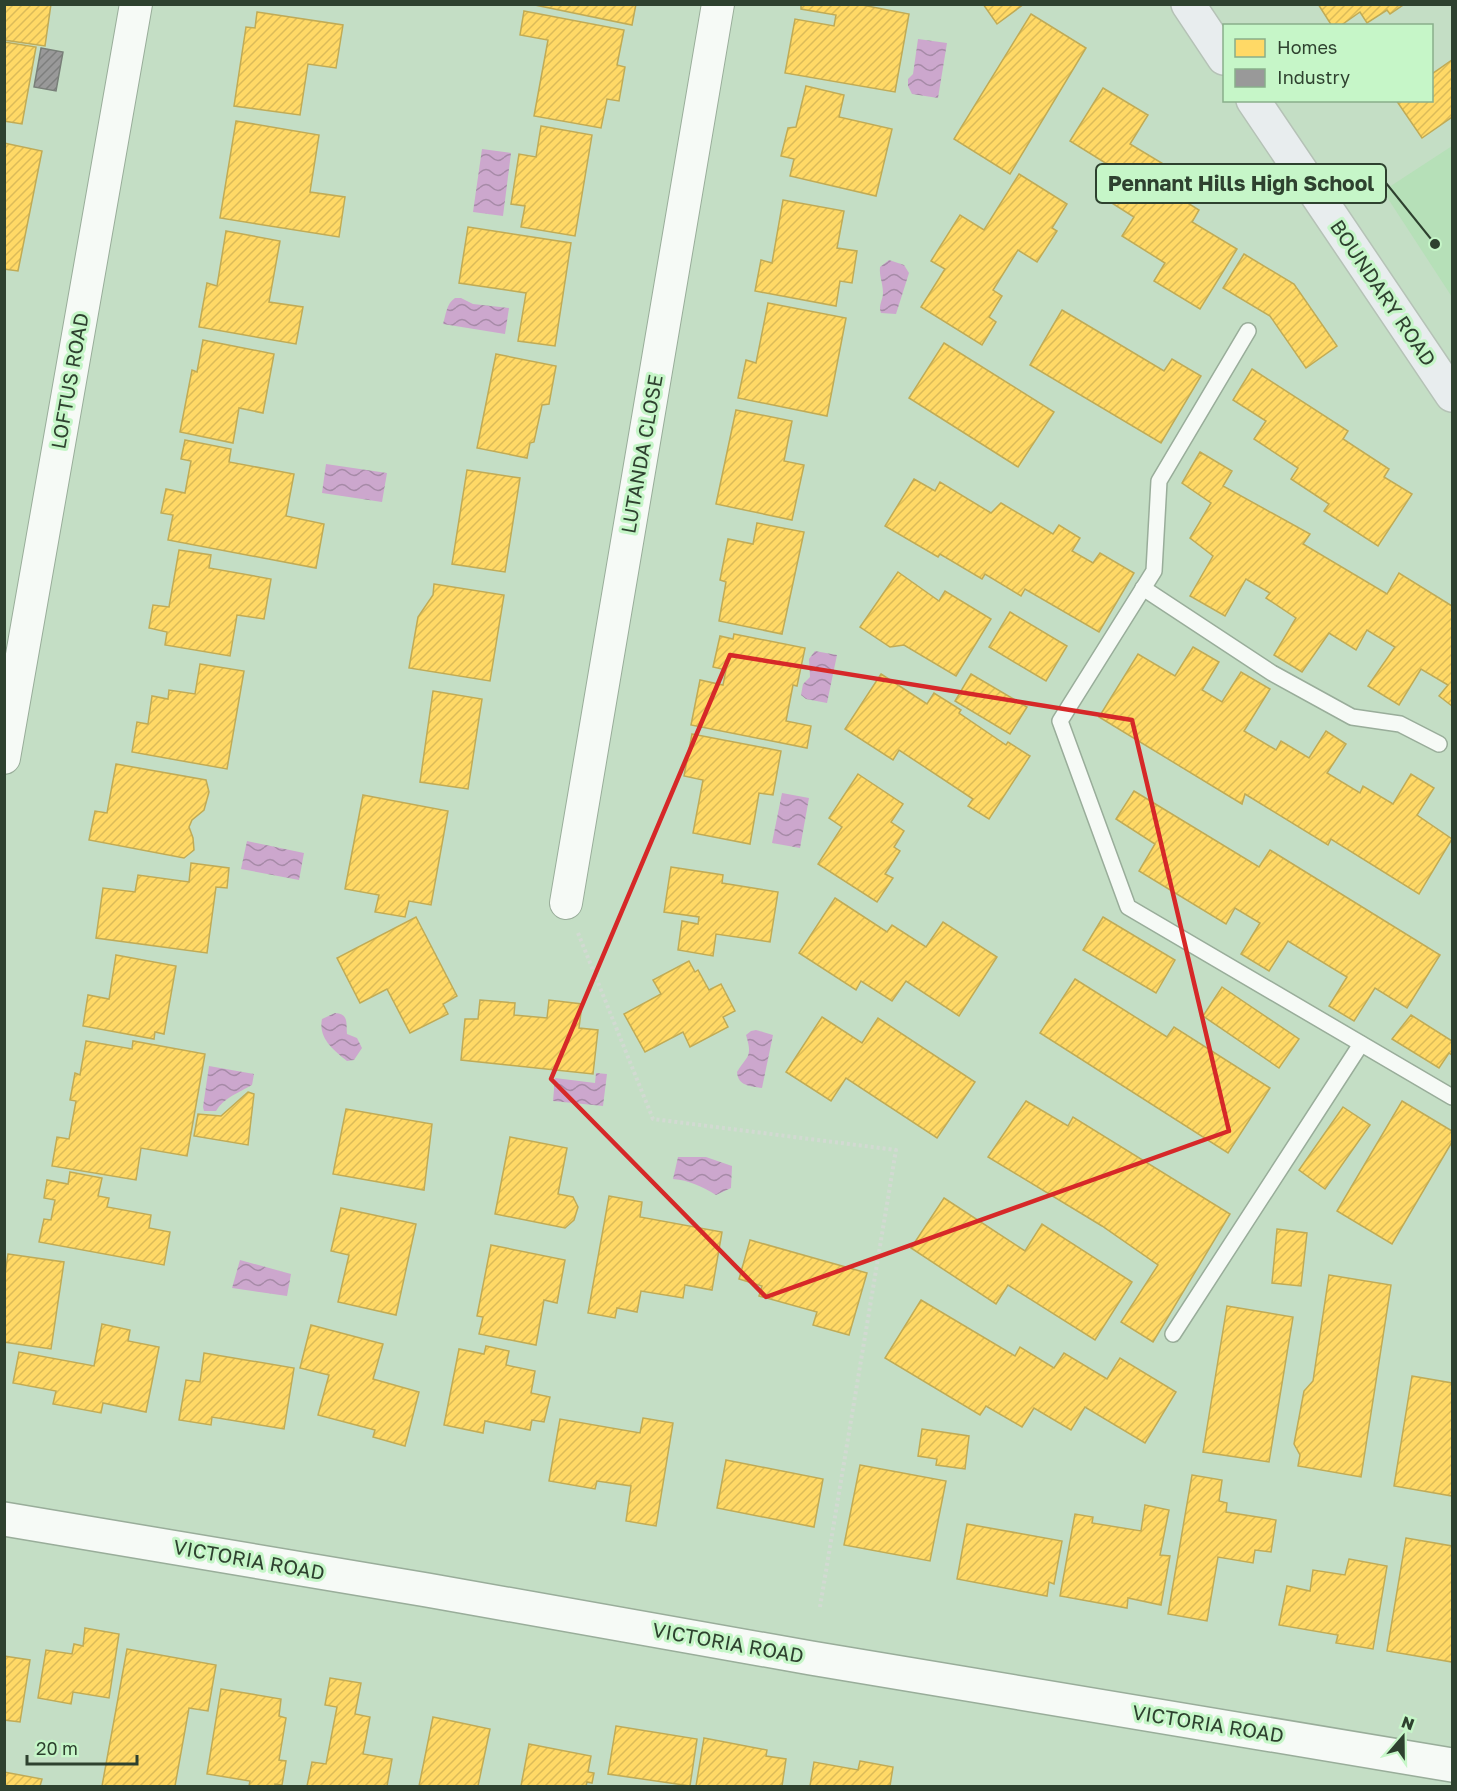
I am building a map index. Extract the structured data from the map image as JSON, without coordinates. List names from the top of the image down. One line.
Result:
{"streets":{"main road":["BOUNDARY ROAD"],"street":["LOFTUS ROAD","LUTANDA CLOSE","VICTORIA ROAD"]},"places":["Pennant Hills High School"],"legend":["Homes","Industry"],"scale_bar":"20 m","north":"top"}
